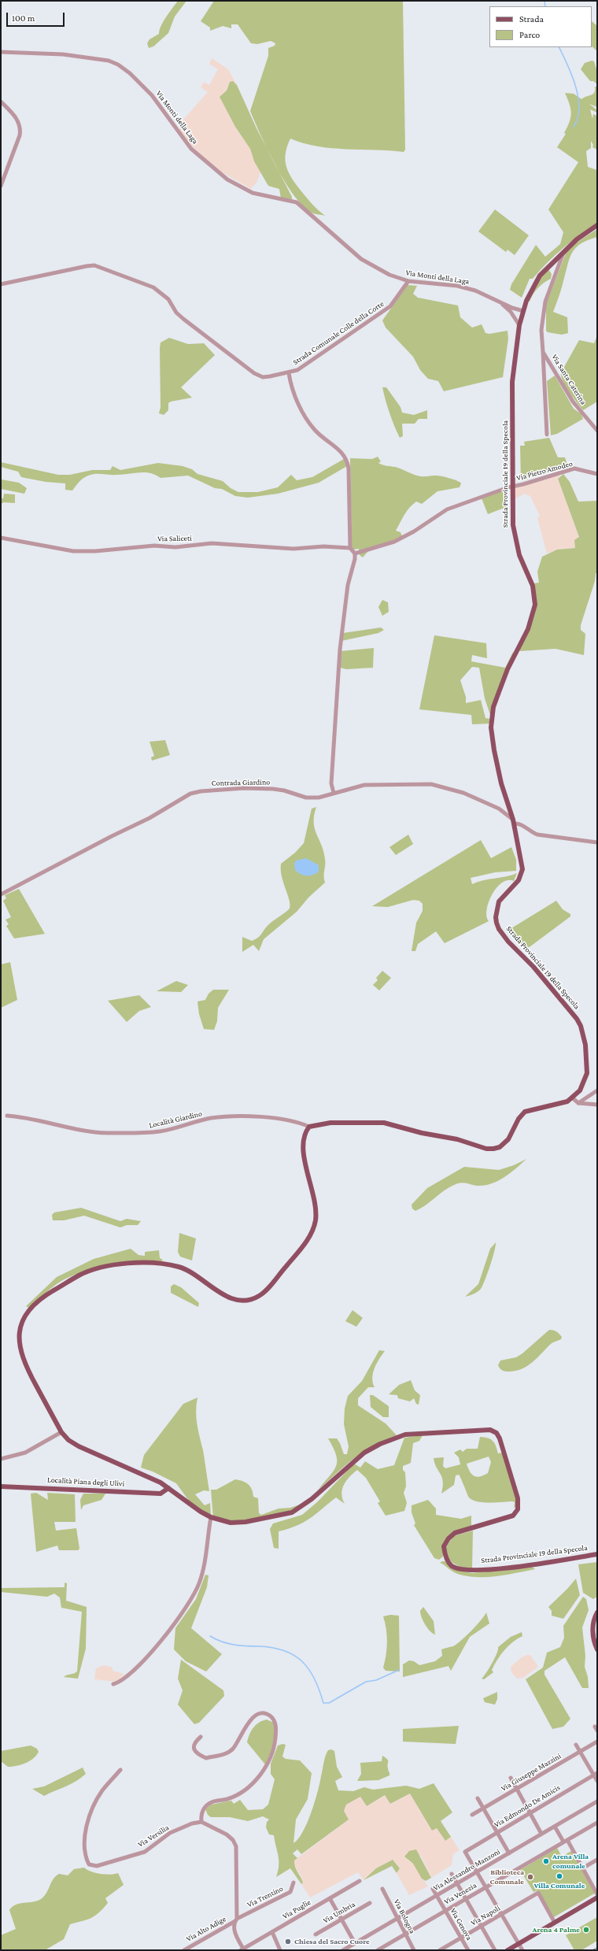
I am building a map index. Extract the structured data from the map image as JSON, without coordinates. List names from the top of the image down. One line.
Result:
{"streets":{"main road":["Strada Provinciale 19 della Specola","Località Piana degli Ulivi"],"street":["Via Monti della Laga","Strada Comunale Colle della Corte","Via Santa Caterina","Via Pietro Amodeo","Via Saliceti","Contrada Giardino","Località Giardino","Via Giuseppe Mazzini","Via Edmondo De Amicis","Via Versilia","Via Alessandro Manzoni","Via Venezia","Via Trentino","Via Puglie","Via Umbria","Via Napoli","Via Bologna","Via Genova","Via Alto Adige"]},"crossings":[["Via Monti della Laga","Strada Comunale Colle della Corte"],["Via Monti della Laga","Strada Provinciale 19 della Specola"],["Via Santa Caterina","Strada Provinciale 19 della Specola"],["Via Pietro Amodeo","Strada Provinciale 19 della Specola"],["Strada Provinciale 19 della Specola","Contrada Giardino"],["Strada Provinciale 19 della Specola","Località Giardino"],["Strada Provinciale 19 della Specola","Località Piana degli Ulivi"],["Via Edmondo De Amicis","Via Alessandro Manzoni"],["Via Alessandro Manzoni","Via Bologna"],["Via Alessandro Manzoni","Via Genova"],["Via Venezia","Via Bologna"],["Via Venezia","Via Genova"],["Via Trentino","Via Alto Adige"],["Via Napoli","Via Genova"]],"places":["Arena Villa comunale","Villa Comunale","Biblioteca Comunale","Arena 4 Palme","Chiesa del Sacro Cuore"],"legend":["Strada","Parco"],"scale_bar":"100 m"}
